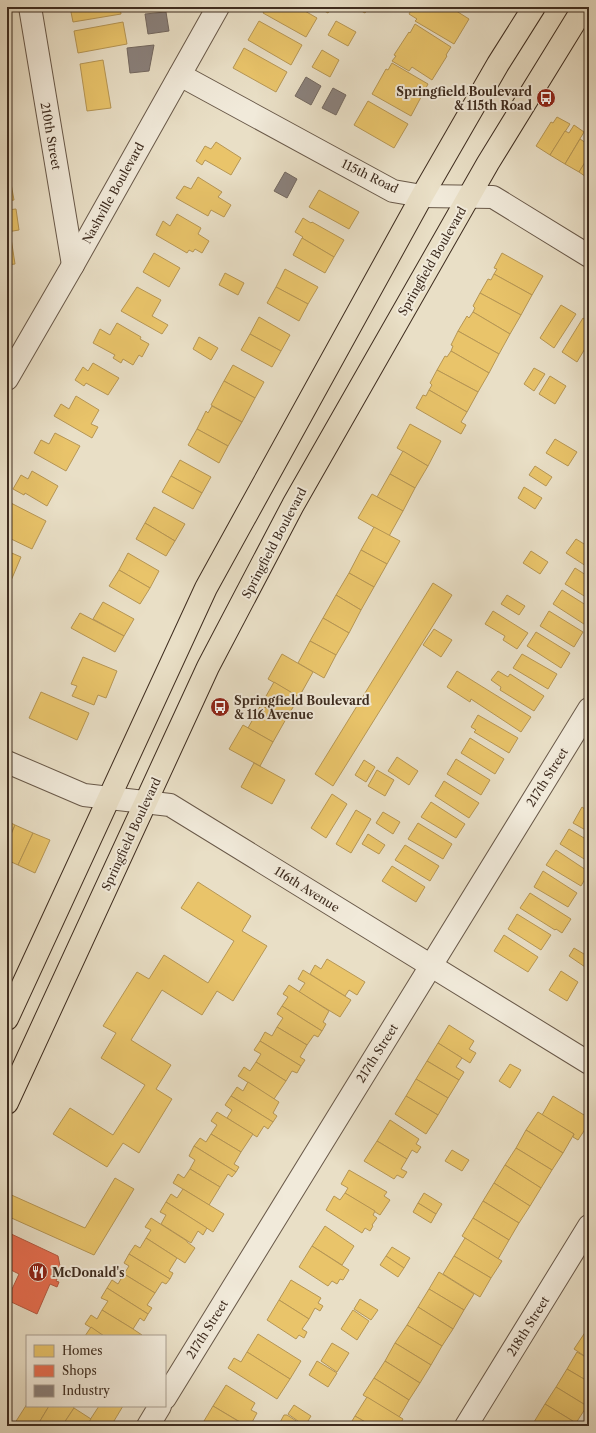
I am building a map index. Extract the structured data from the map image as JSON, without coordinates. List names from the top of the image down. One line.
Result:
{"streets":{"main road":["Springfield Boulevard"],"street":["210th Street","115th Road","Nashville Boulevard","217th Street","116th Avenue","218th Street"]},"crossings":[["210th Street","Nashville Boulevard"],["115th Road","Nashville Boulevard"],["115th Road","Springfield Boulevard"],["Springfield Boulevard","116th Avenue"],["217th Street","116th Avenue"]],"places":{"bus stop":["Springfield Boulevard & 115th Road","Springfield Boulevard & 116 Avenue"],"restaurant":["McDonald's"]},"legend":["Homes","Shops","Industry"]}
